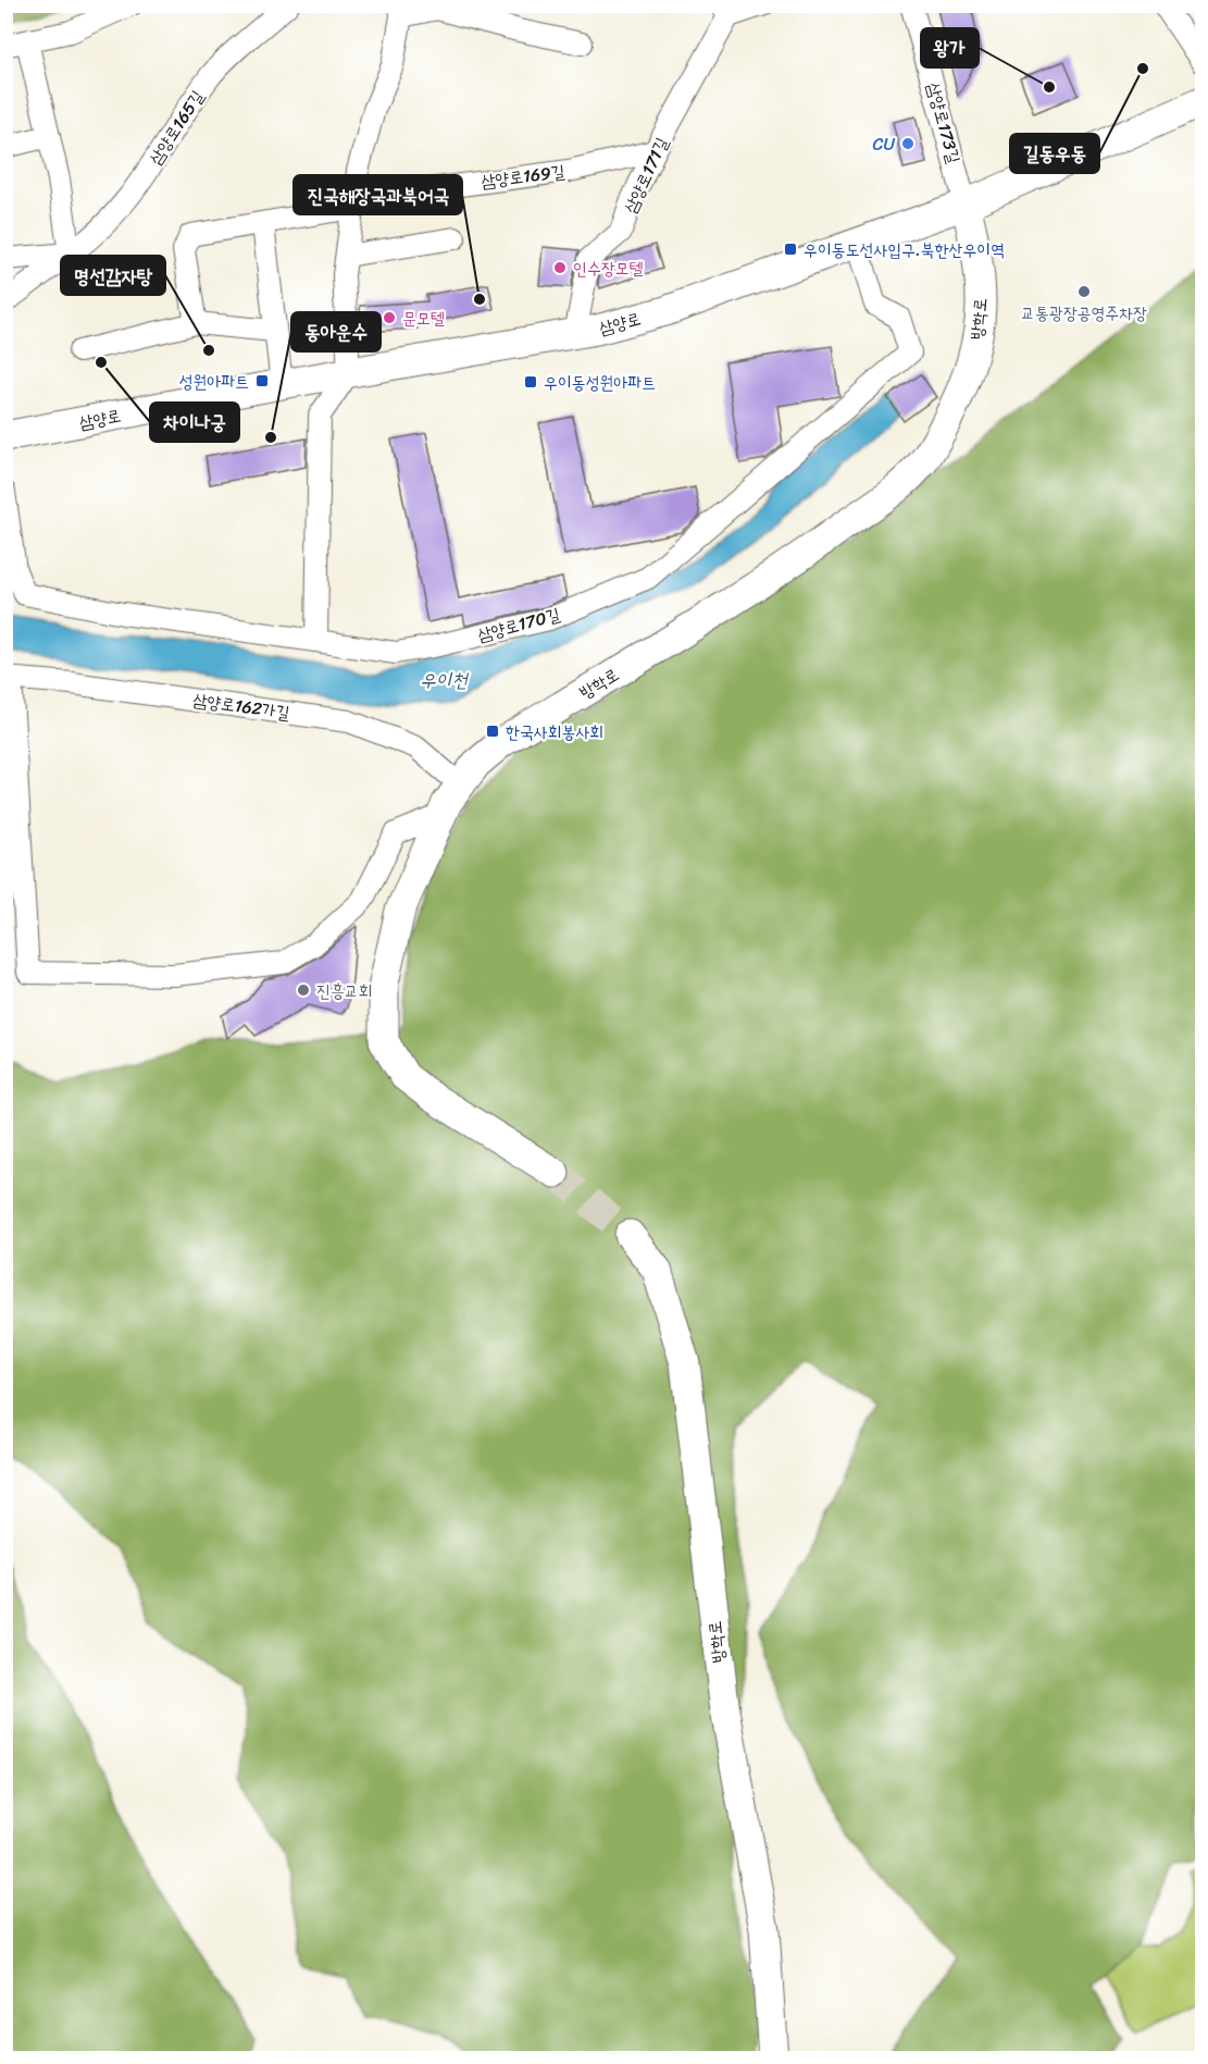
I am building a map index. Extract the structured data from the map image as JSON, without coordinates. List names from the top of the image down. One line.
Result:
{"streets":{"main road":["방학로","삼양로"],"street":["삼양로173길","삼양로165길","삼양로171길","삼양로169길","삼양로170길","삼양로162가길"]},"crossings":[["삼양로173길","방학로"],["삼양로173길","삼양로"],["삼양로171길","삼양로169길"],["삼양로171길","삼양로"],["방학로","삼양로"],["방학로","삼양로162가길"],["삼양로","삼양로170길"]],"water":["우이천"],"places":{"other":["길동우동","왕가","CU","인수장모텔","교통광장공영주차장","진국해장국과북어국","문모텔","명선감자탕","차이나궁","동아운수","진흥교회"],"transit":["우이동도선사입구.북한산우이역","성원아파트","우이동성원아파트","한국사회봉사회"]}}
